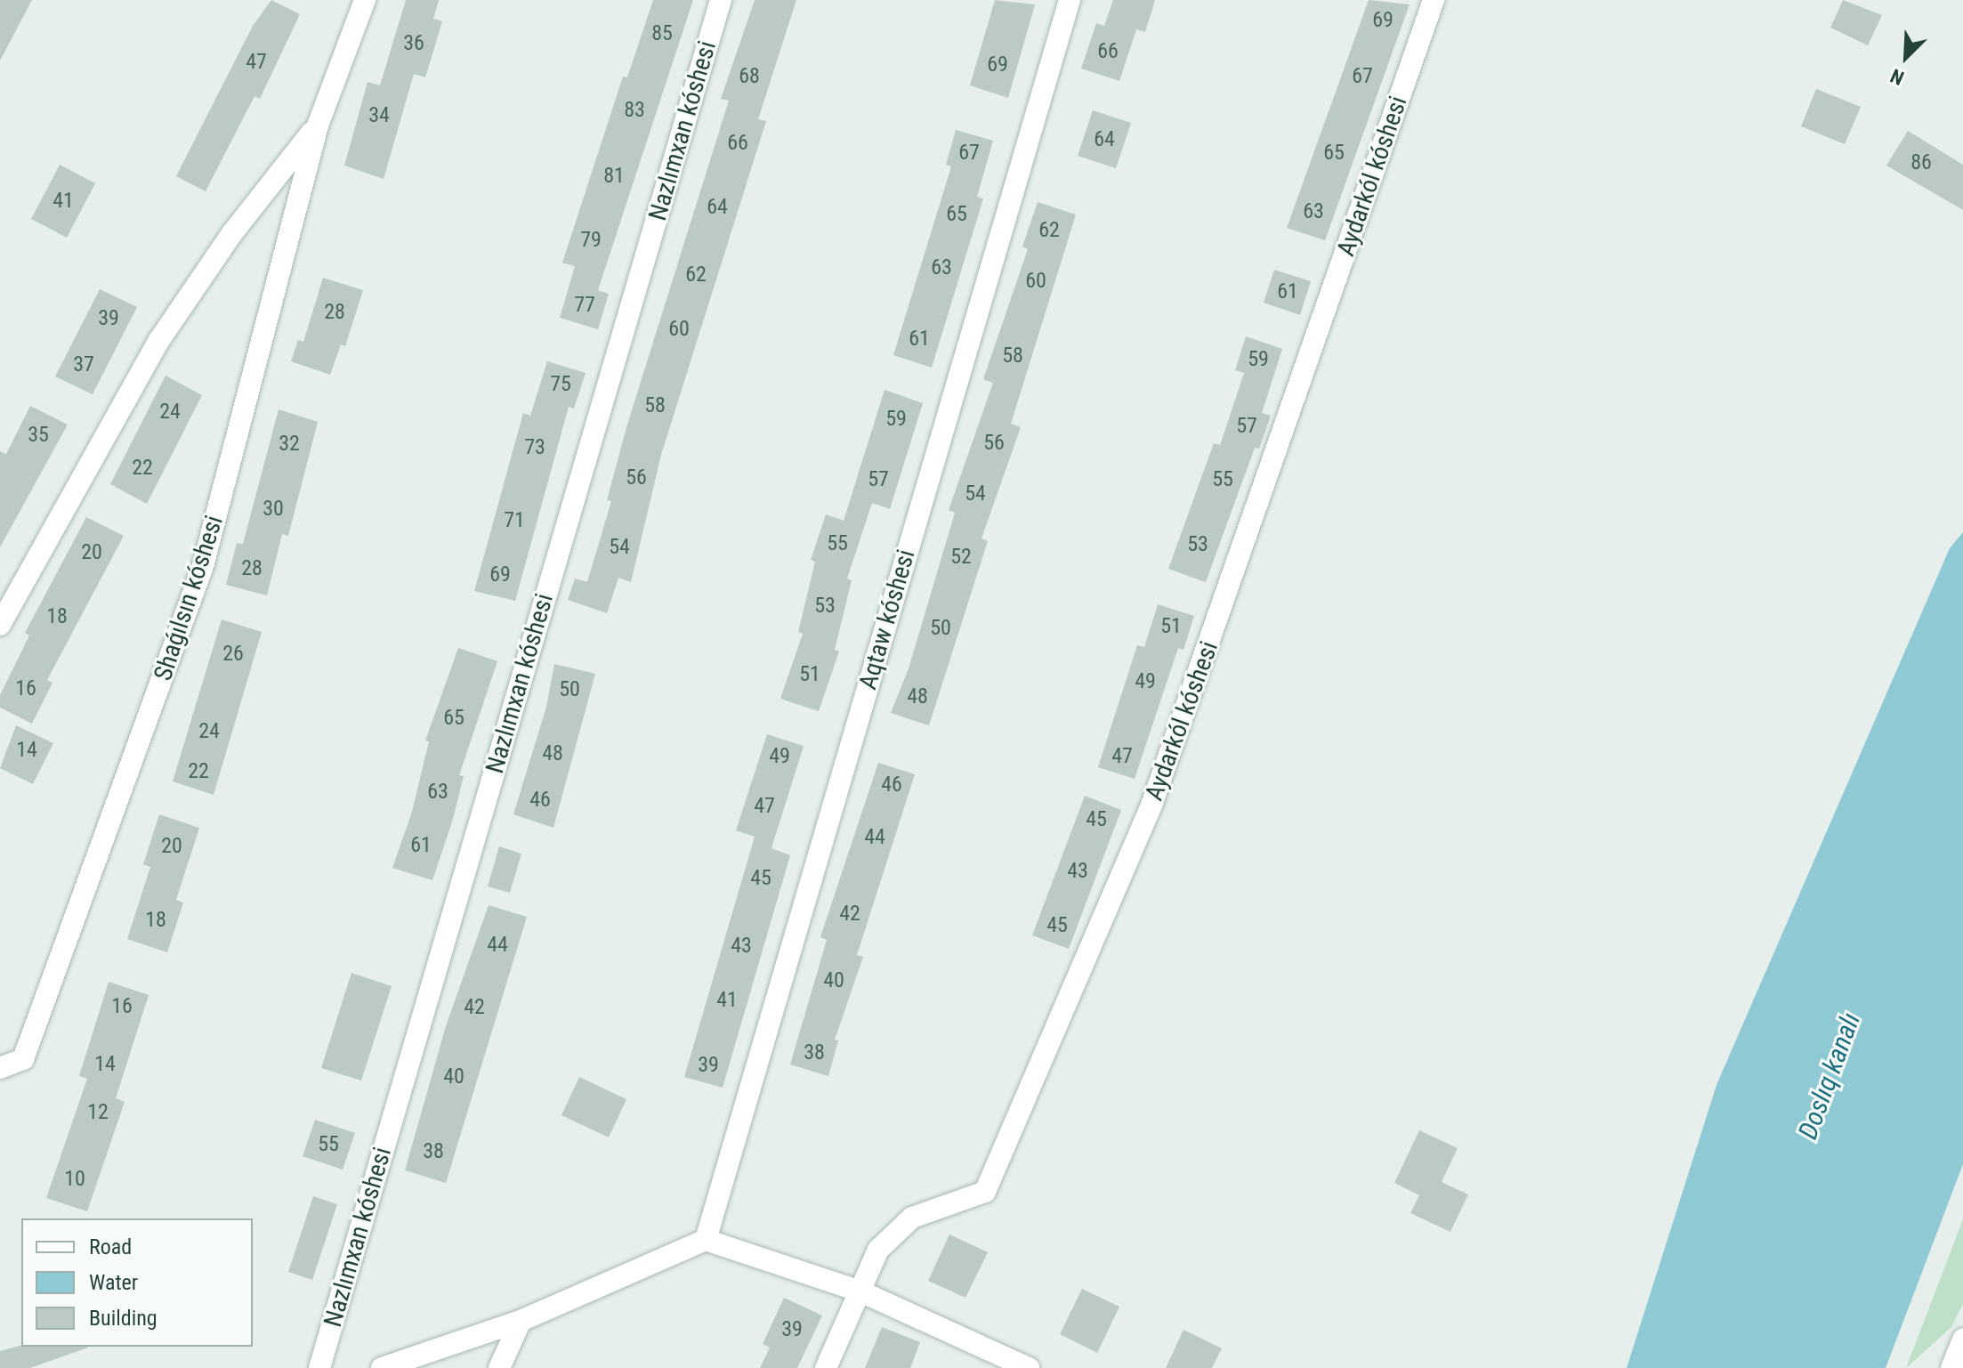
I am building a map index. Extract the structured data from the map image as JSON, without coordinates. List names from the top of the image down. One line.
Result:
{"streets":{"street":["Nazlımxan kóshesi","Aydarkól kóshesi","Shaǵılsın kóshesi","Aqtaw kóshesi"]},"water":["Doslıq kanalı"],"house_numbers":["69","85","36","66","47","69","68","67","83","34","64","66","67","65","86","81","41","64","63","65","62","79","63","62","60","61","77","28","39","60","61","58","59","37","75","58","24","59","57","35","56","32","73","22","56","57","55","54","30","71","55","53","54","20","52","28","69","53","18","51","50","26","51","49","16","50","48","65","24","14","48","49","47","22","46","63","46","47","45","44","61","20","43","45","42","18","45","44","43","40","41","16","42","38","14","39","40","12","55","38","10","39"],"legend":["Road","Water","Building"],"north":"bottom left"}
